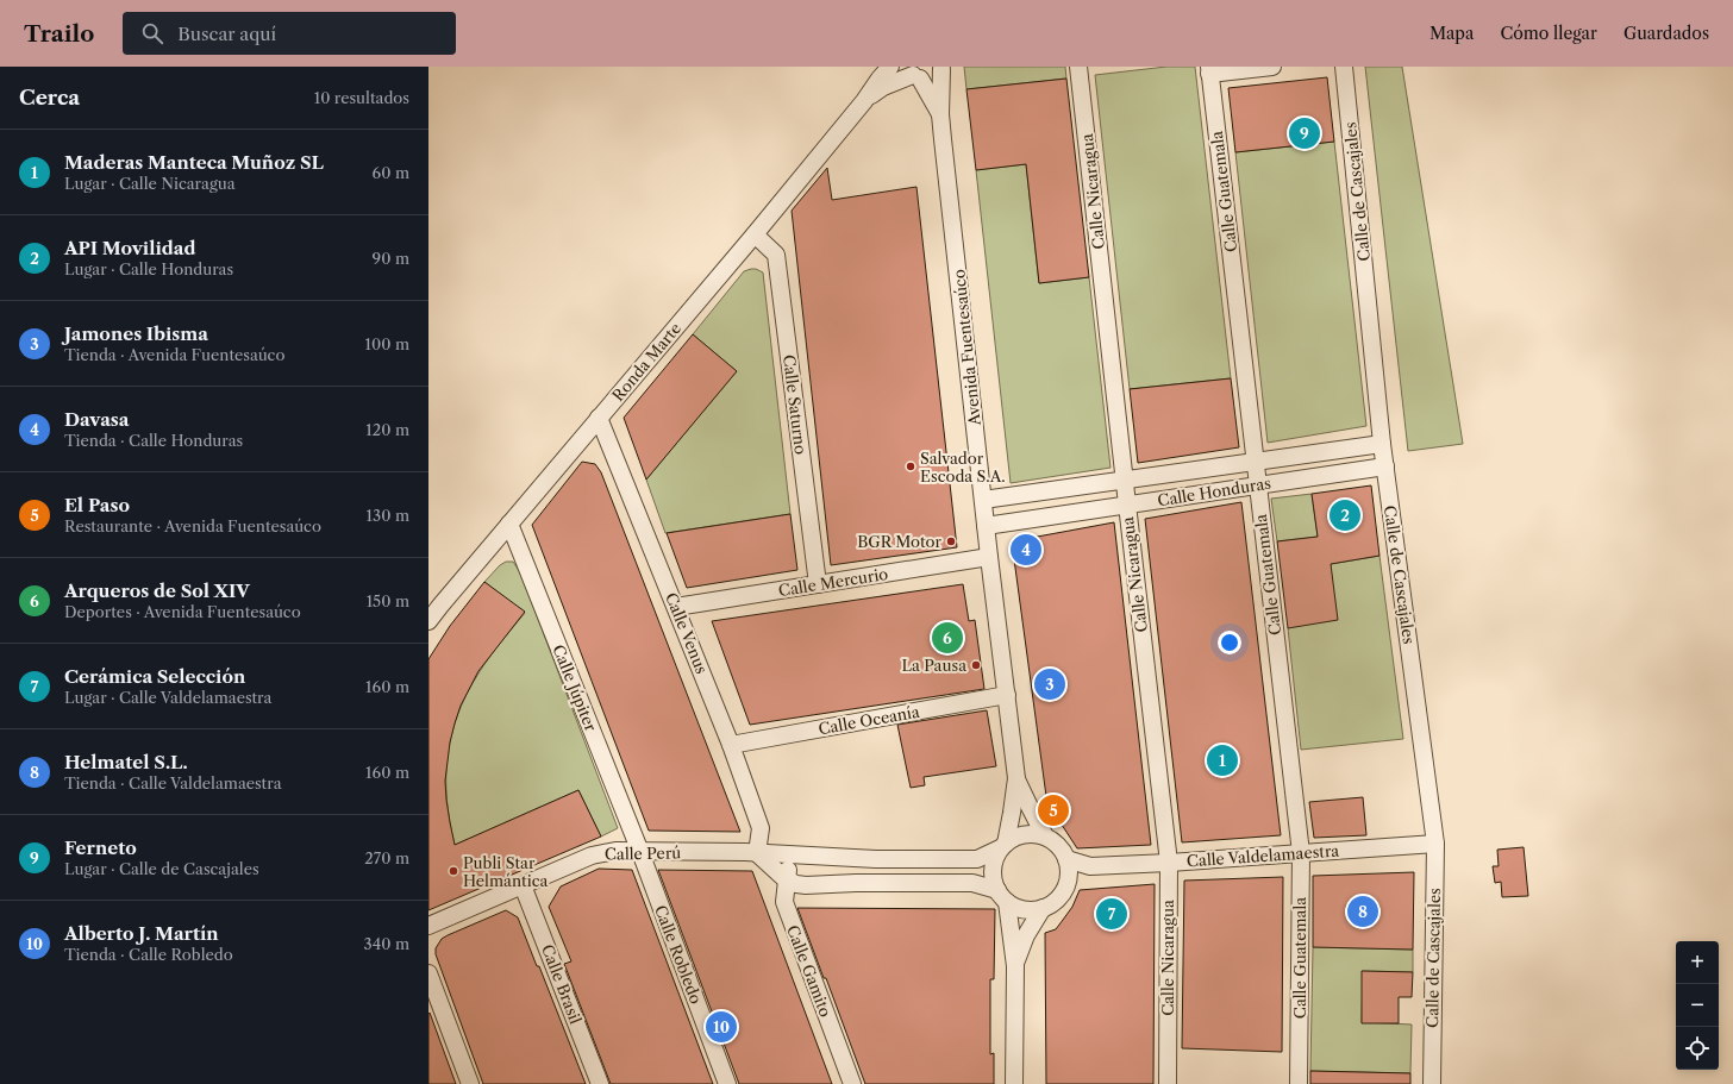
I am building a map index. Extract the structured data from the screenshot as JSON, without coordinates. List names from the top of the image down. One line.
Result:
{"streets":{"street":["Calle Nicaragua","Calle Guatemala","Calle de Cascajales","Avenida Fuentesaúco","Ronda Marte","Calle Saturno","Calle Honduras","Calle Mercurio","Calle Venus","Calle Júpiter","Calle Oceanía","Calle Perú","Calle Valdelamaestra","Calle Robledo","Calle Gamito","Calle Brasil"]},"crossings":[["Calle Nicaragua","Calle Honduras"],["Calle Nicaragua","Calle Valdelamaestra"],["Calle Guatemala","Calle Honduras"],["Calle Guatemala","Calle Valdelamaestra"],["Calle de Cascajales","Calle Honduras"],["Calle de Cascajales","Calle Valdelamaestra"],["Avenida Fuentesaúco","Ronda Marte"],["Avenida Fuentesaúco","Calle Honduras"],["Avenida Fuentesaúco","Calle Mercurio"],["Avenida Fuentesaúco","Calle Oceanía"],["Avenida Fuentesaúco","Calle Perú"],["Avenida Fuentesaúco","Calle Valdelamaestra"],["Ronda Marte","Calle Saturno"],["Ronda Marte","Calle Venus"],["Ronda Marte","Calle Júpiter"],["Calle Saturno","Calle Mercurio"],["Calle Mercurio","Calle Venus"],["Calle Venus","Calle Oceanía"],["Calle Venus","Calle Perú"],["Calle Júpiter","Calle Perú"],["Calle Júpiter","Calle Robledo"],["Calle Perú","Calle Valdelamaestra"],["Calle Perú","Calle Robledo"],["Calle Perú","Calle Gamito"],["Calle Perú","Calle Brasil"]],"places":["Salvador Escoda S.A.","BGR Motor","La Pausa","Publi Star Helmántica"],"page":{"header":"Trailo","search":"Buscar aquí","nav":["Mapa","Cómo llegar","Guardados"],"heading":["Cerca","10 resultados"],"pins":["9","2","4","6","3","1","5","8","7","10"],"list":[{"mark":"1","name":"Maderas Manteca Muñoz SL","note":"Lugar · Calle Nicaragua","value":"60 m"},{"mark":"2","name":"API Movilidad","note":"Lugar · Calle Honduras","value":"90 m"},{"mark":"3","name":"Jamones Ibisma","note":"Tienda · Avenida Fuentesaúco","value":"100 m"},{"mark":"4","name":"Davasa","note":"Tienda · Calle Honduras","value":"120 m"},{"mark":"5","name":"El Paso","note":"Restaurante · Avenida Fuentesaúco","value":"130 m"},{"mark":"6","name":"Arqueros de Sol XIV","note":"Deportes · Avenida Fuentesaúco","value":"150 m"},{"mark":"7","name":"Cerámica Selección","note":"Lugar · Calle Valdelamaestra","value":"160 m"},{"mark":"8","name":"Helmatel S.L.","note":"Tienda · Calle Valdelamaestra","value":"160 m"},{"mark":"9","name":"Ferneto","note":"Lugar · Calle de Cascajales","value":"270 m"},{"mark":"10","name":"Alberto J. Martín","note":"Tienda · Calle Robledo","value":"340 m"}],"map_buttons":["+","−"]}}
